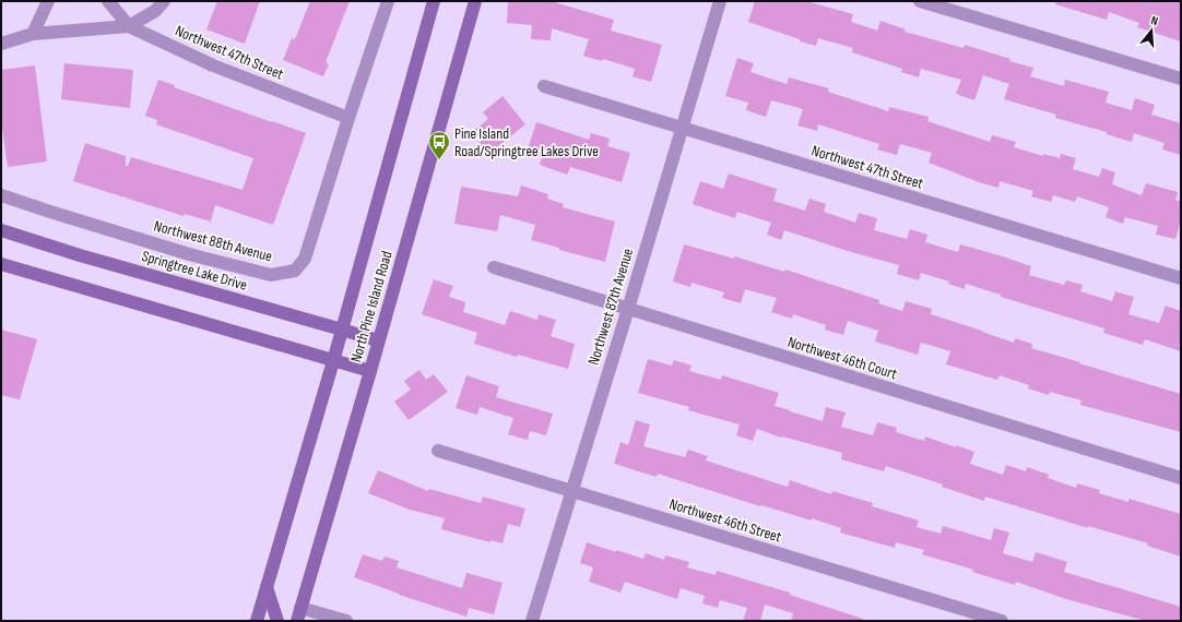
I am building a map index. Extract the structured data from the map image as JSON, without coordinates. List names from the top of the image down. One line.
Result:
{"streets":{"main road":["Springtree Lake Drive","North Pine Island Road"],"street":["Northwest 47th Street","Northwest 88th Avenue","Northwest 87th Avenue","Northwest 46th Court","Northwest 46th Street"]},"crossings":[["Northwest 47th Street","Northwest 88th Avenue"],["Northwest 47th Street","Northwest 87th Avenue"],["Springtree Lake Drive","North Pine Island Road"],["Northwest 87th Avenue","Northwest 46th Court"],["Northwest 87th Avenue","Northwest 46th Street"]],"places":{"bus stop":["Pine Island Road/Springtree Lakes Drive"]},"north":"top"}
